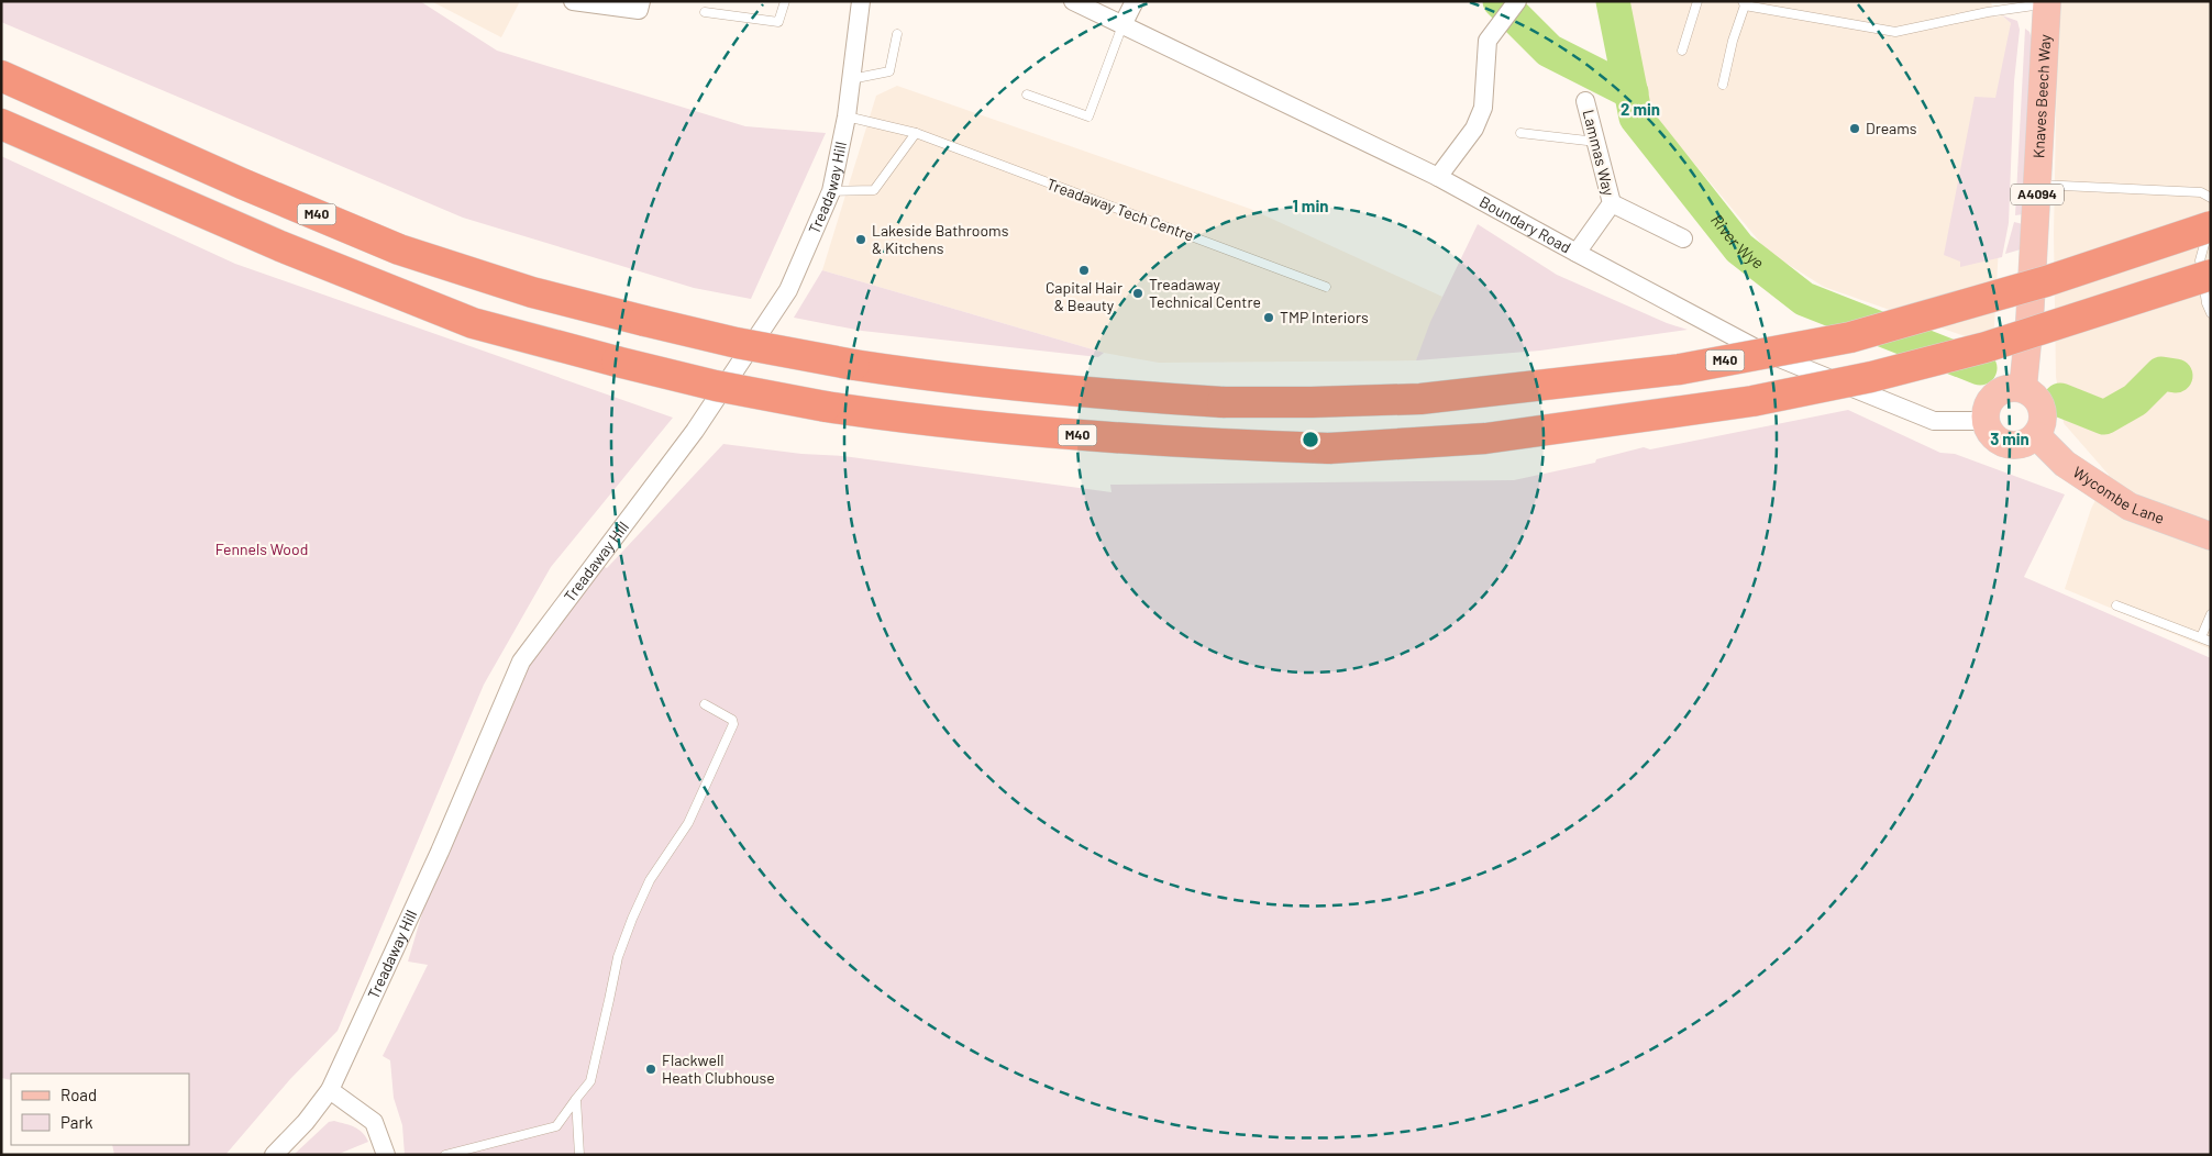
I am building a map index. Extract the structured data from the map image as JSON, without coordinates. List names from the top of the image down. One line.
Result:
{"streets":{"highway":["M40"],"main road":["Knaves Beech Way","A4094","Wycombe Lane"],"street":["Lammas Way","Treadaway Hill","Boundary Road"],"lane":["Treadaway Tech Centre"]},"crossings":[["Knaves Beech Way","Boundary Road"],["Knaves Beech Way","Wycombe Lane"],["Lammas Way","Boundary Road"],["Treadaway Hill","Treadaway Tech Centre"],["Boundary Road","Wycombe Lane"]],"water":["River Wye"],"parks":["Fennels Wood"],"places":["Dreams","Lakeside Bathrooms & Kitchens","Capital Hair & Beauty","Treadaway Technical Centre","TMP Interiors","Flackwell Heath Clubhouse"],"legend":["Road","Park"],"rings":["2 min","1 min","3 min"]}
